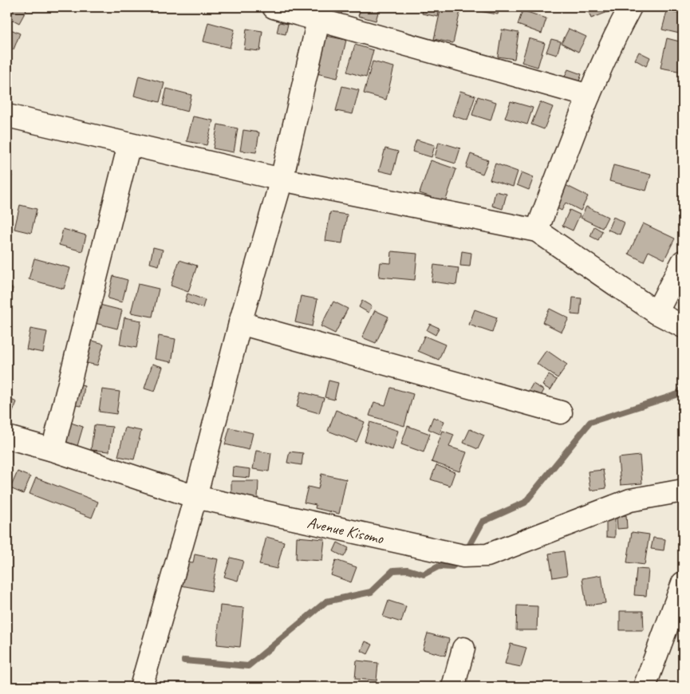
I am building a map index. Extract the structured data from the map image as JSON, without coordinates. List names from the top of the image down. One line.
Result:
{"streets":{"street":["Avenue Kisomo"]}}
